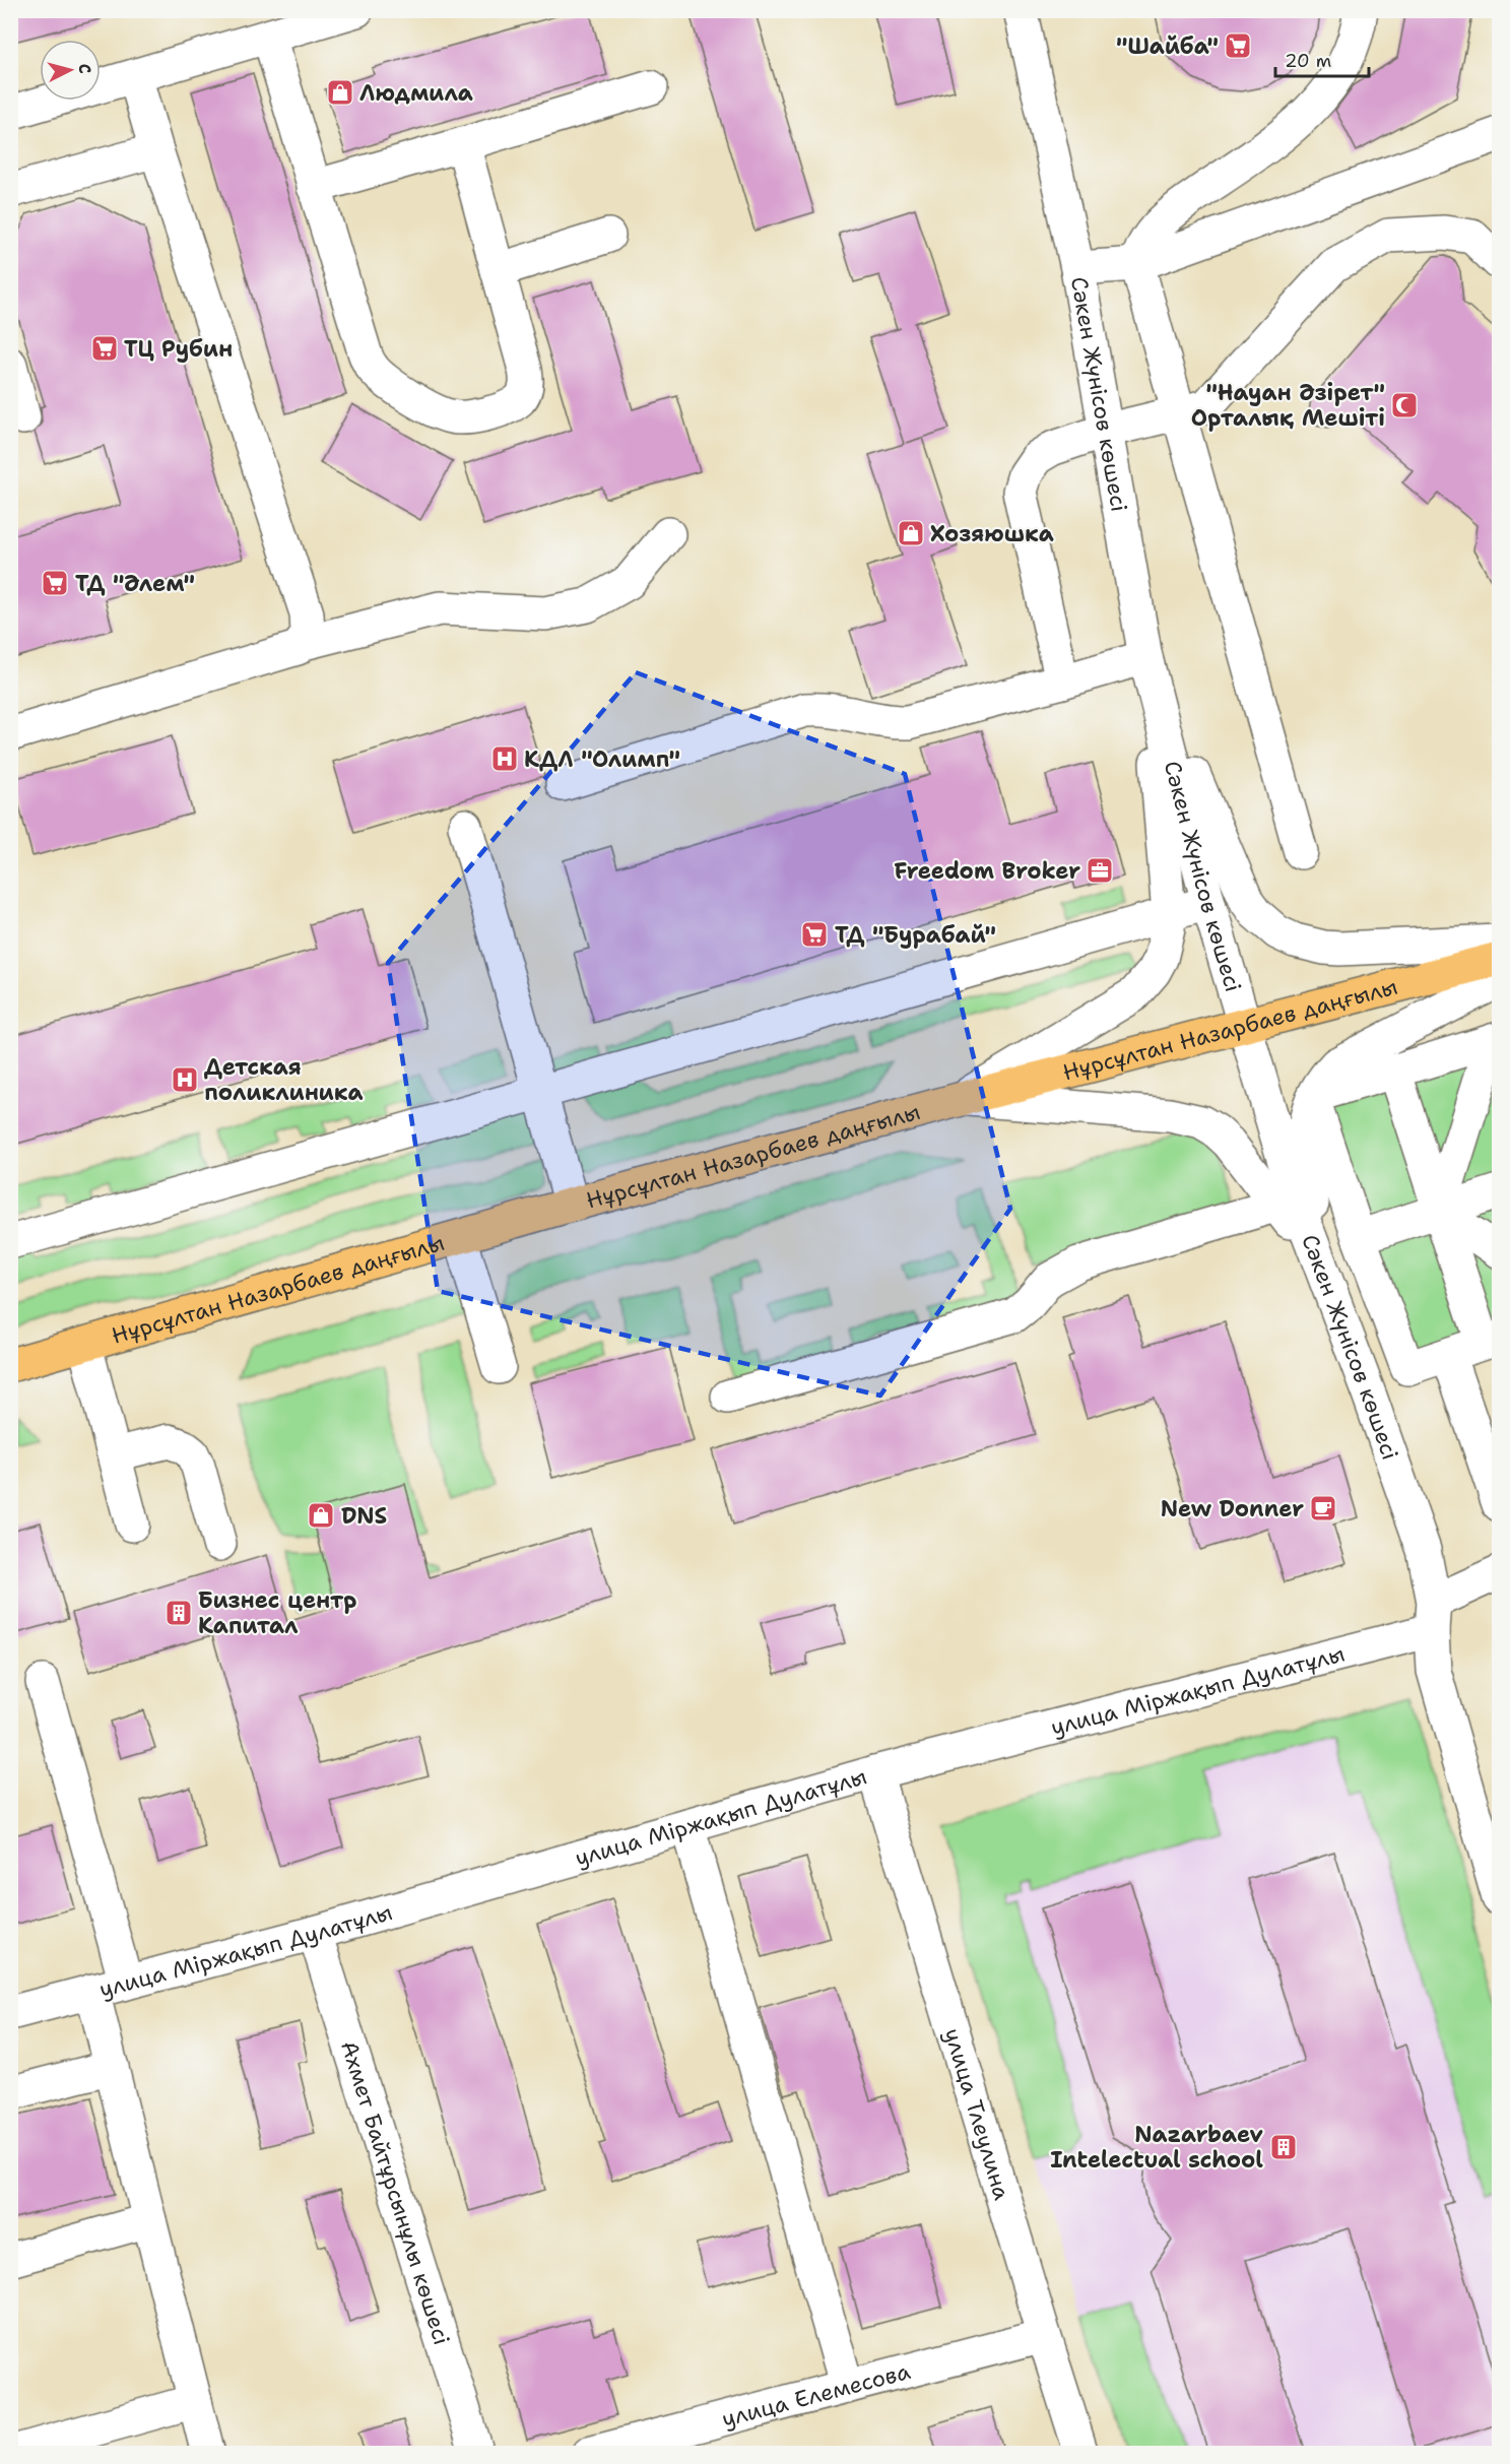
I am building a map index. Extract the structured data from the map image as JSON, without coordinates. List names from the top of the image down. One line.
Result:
{"streets":{"highway":["Нұрсұлтан Назарбаев даңғылы"],"street":["Сәкен Жүнісов көшесі","улица Міржақып Дулатұлы","улица Тлеулина","Ахмет Байтұрсынұлы көшесі","улица Елемесова"]},"crossings":[["Сәкен Жүнісов көшесі","Нұрсұлтан Назарбаев даңғылы"],["Сәкен Жүнісов көшесі","улица Міржақып Дулатұлы"],["улица Міржақып Дулатұлы","улица Тлеулина"],["улица Міржақып Дулатұлы","Ахмет Байтұрсынұлы көшесі"],["улица Тлеулина","улица Елемесова"]],"places":{"supermarket":["\"Шайба\"","ТЦ Рубин","ТД \"Әлем\"","ТД \"Бурабай\""],"shop":["Людмила","Хозяюшка","DNS"],"mosque":["\"Науан Әзірет\" Орталық Мешіті"],"hospital":["КДЛ \"Олимп\"","Детская поликлиника"],"office":["Freedom Broker"],"cafe":["New Donner"],"building":["Бизнес центр Капитал","Nazarbaev Intelectual school"]},"scale_bar":"20 m","north":"right"}
